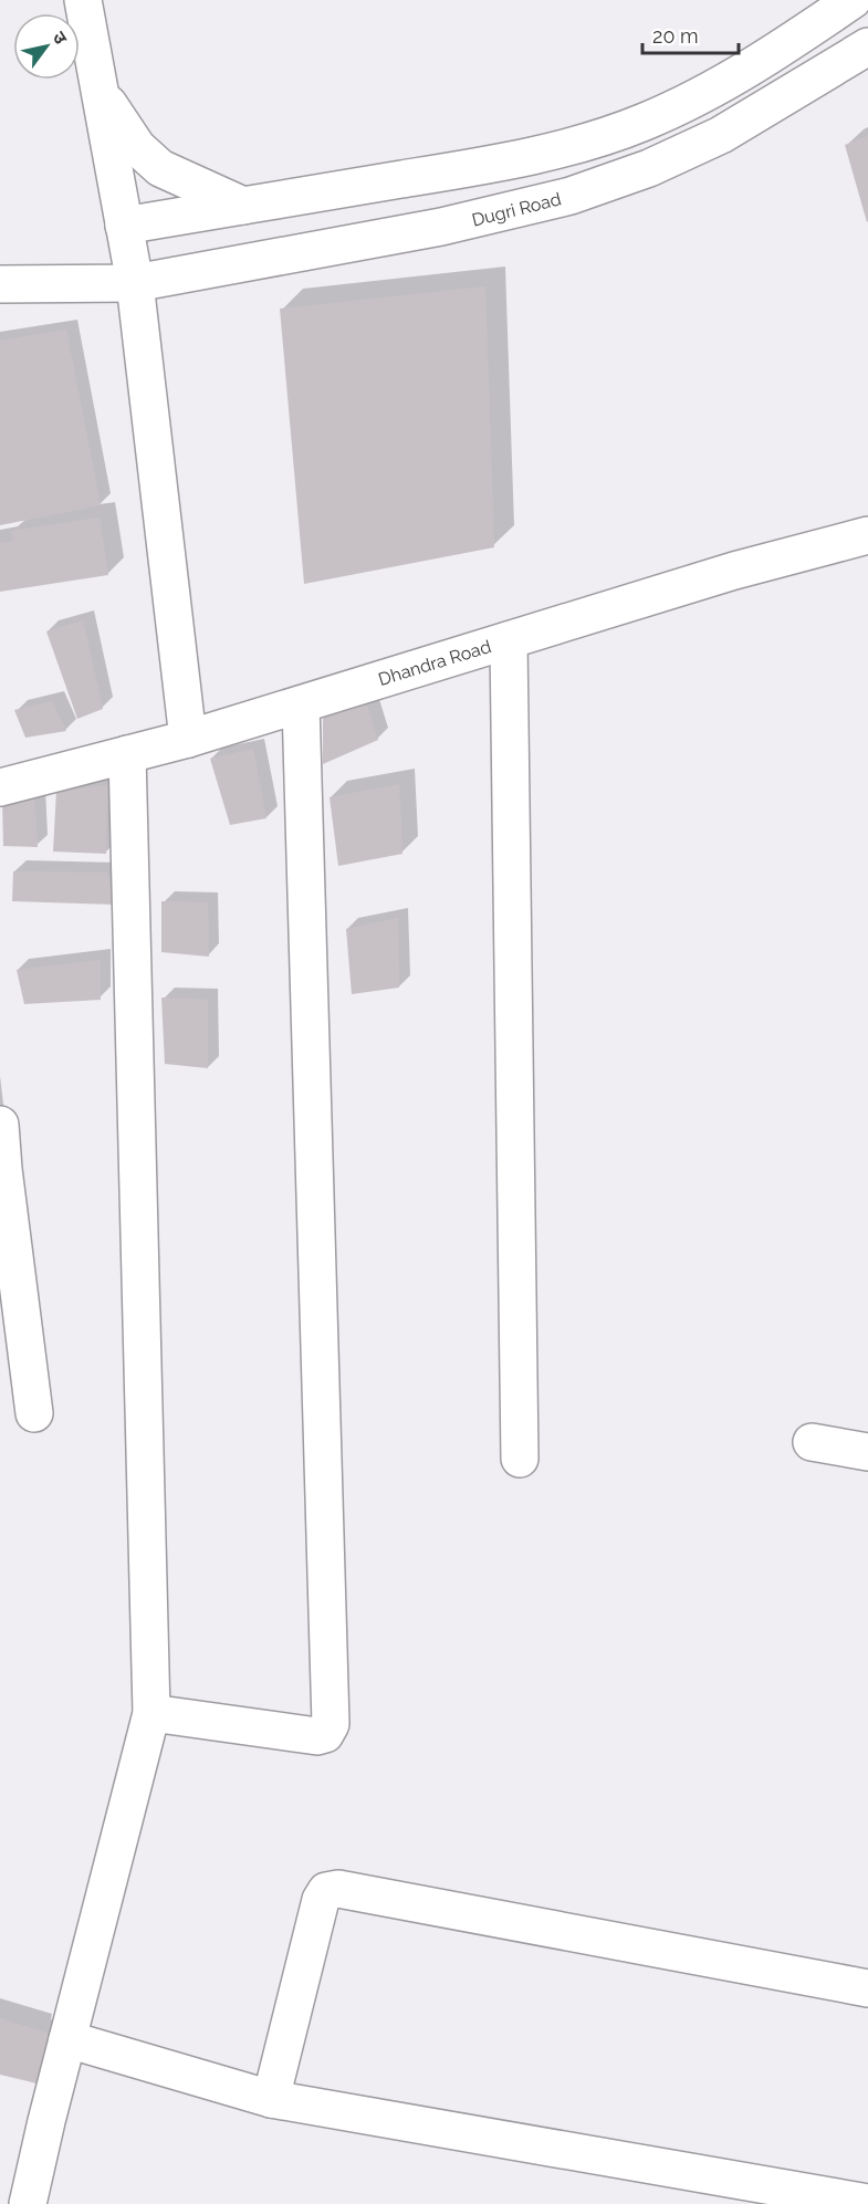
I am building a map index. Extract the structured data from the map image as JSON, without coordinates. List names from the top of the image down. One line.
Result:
{"streets":{"street":["Dugri Road","Dhandra Road"]},"scale_bar":"20 m","north":"top right"}
